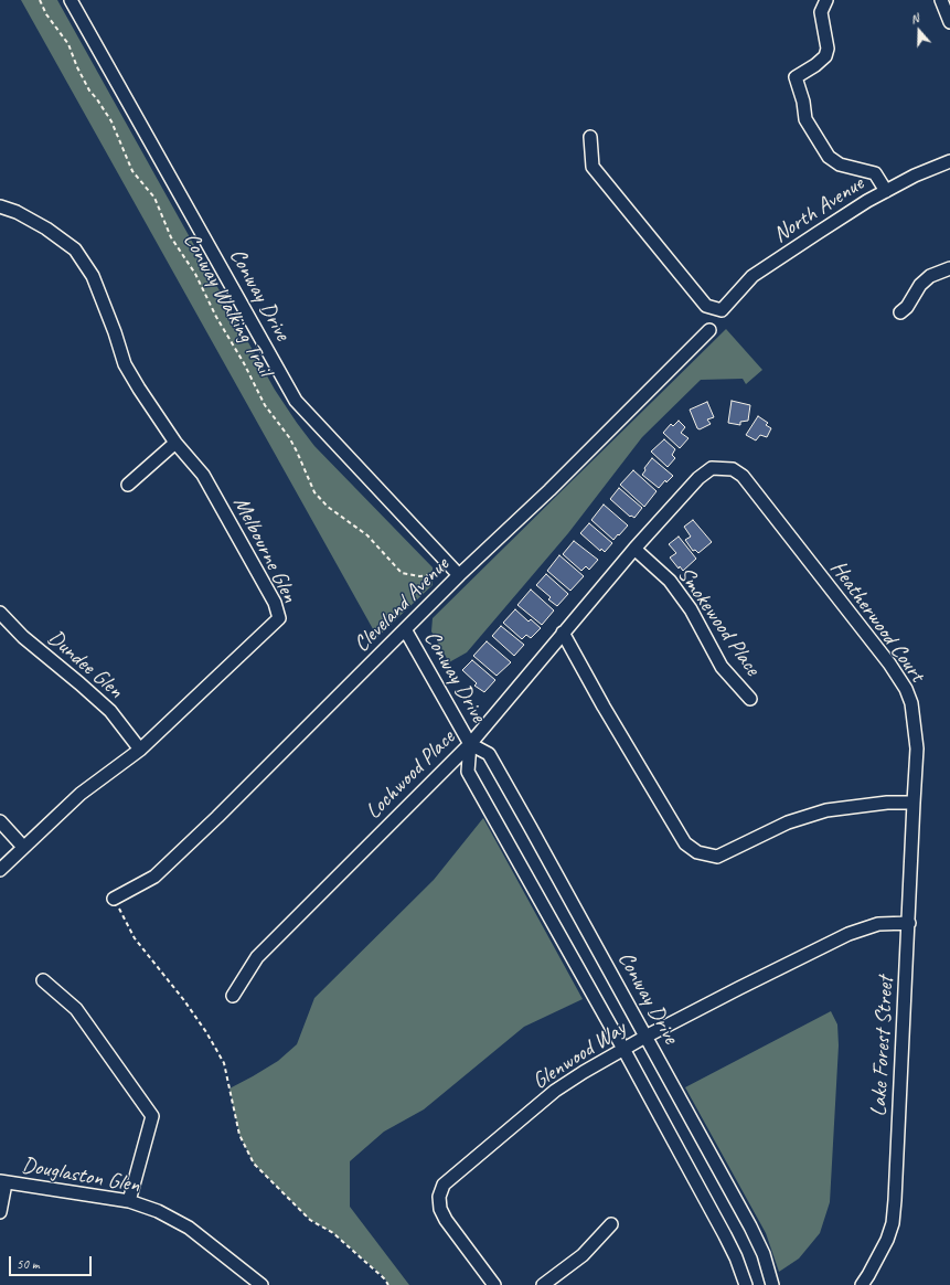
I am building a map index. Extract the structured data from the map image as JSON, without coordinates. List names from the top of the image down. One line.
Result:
{"streets":{"street":["North Avenue","Conway Drive","Melbourne Glen","Cleveland Avenue","Smokewood Place","Heatherwood Court","Dundee Glen","Lochwood Place","Lake Forest Street","Glenwood Way","Douglaston Glen"],"path":["Conway Walking Trail"]},"crossings":[["Conway Drive","Cleveland Avenue"],["Conway Drive","Lochwood Place"],["Conway Drive","Glenwood Way"],["Melbourne Glen","Dundee Glen"],["Smokewood Place","Lochwood Place"],["Heatherwood Court","Lochwood Place"],["Heatherwood Court","Lake Forest Street"],["Lake Forest Street","Glenwood Way"]],"scale_bar":"50 m","north":"top"}
